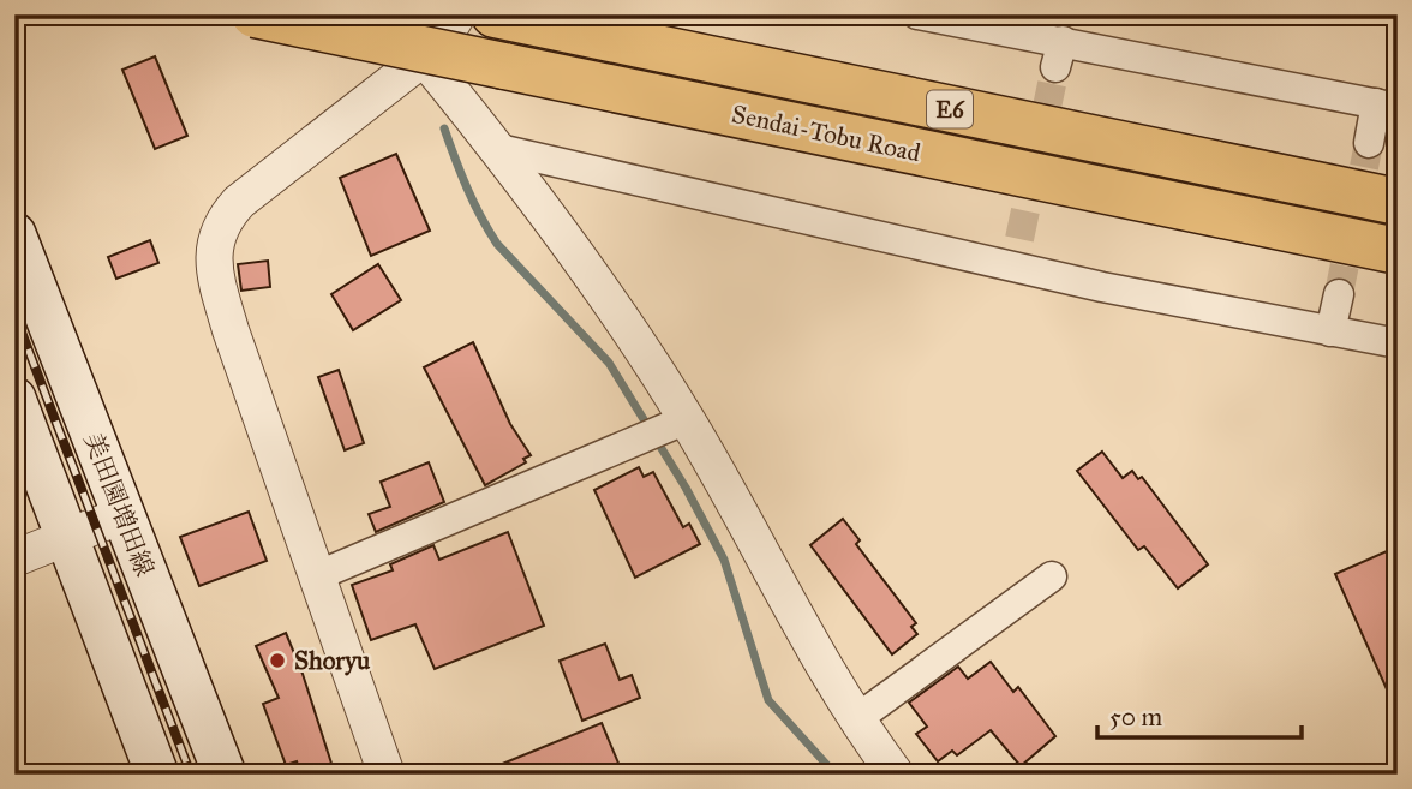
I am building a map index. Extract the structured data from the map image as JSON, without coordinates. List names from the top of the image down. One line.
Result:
{"streets":{"highway":["E6","Sendai-Tobu Road"],"main road":["美田園増田線"]},"places":["Shoryu"],"scale_bar":"50 m"}
